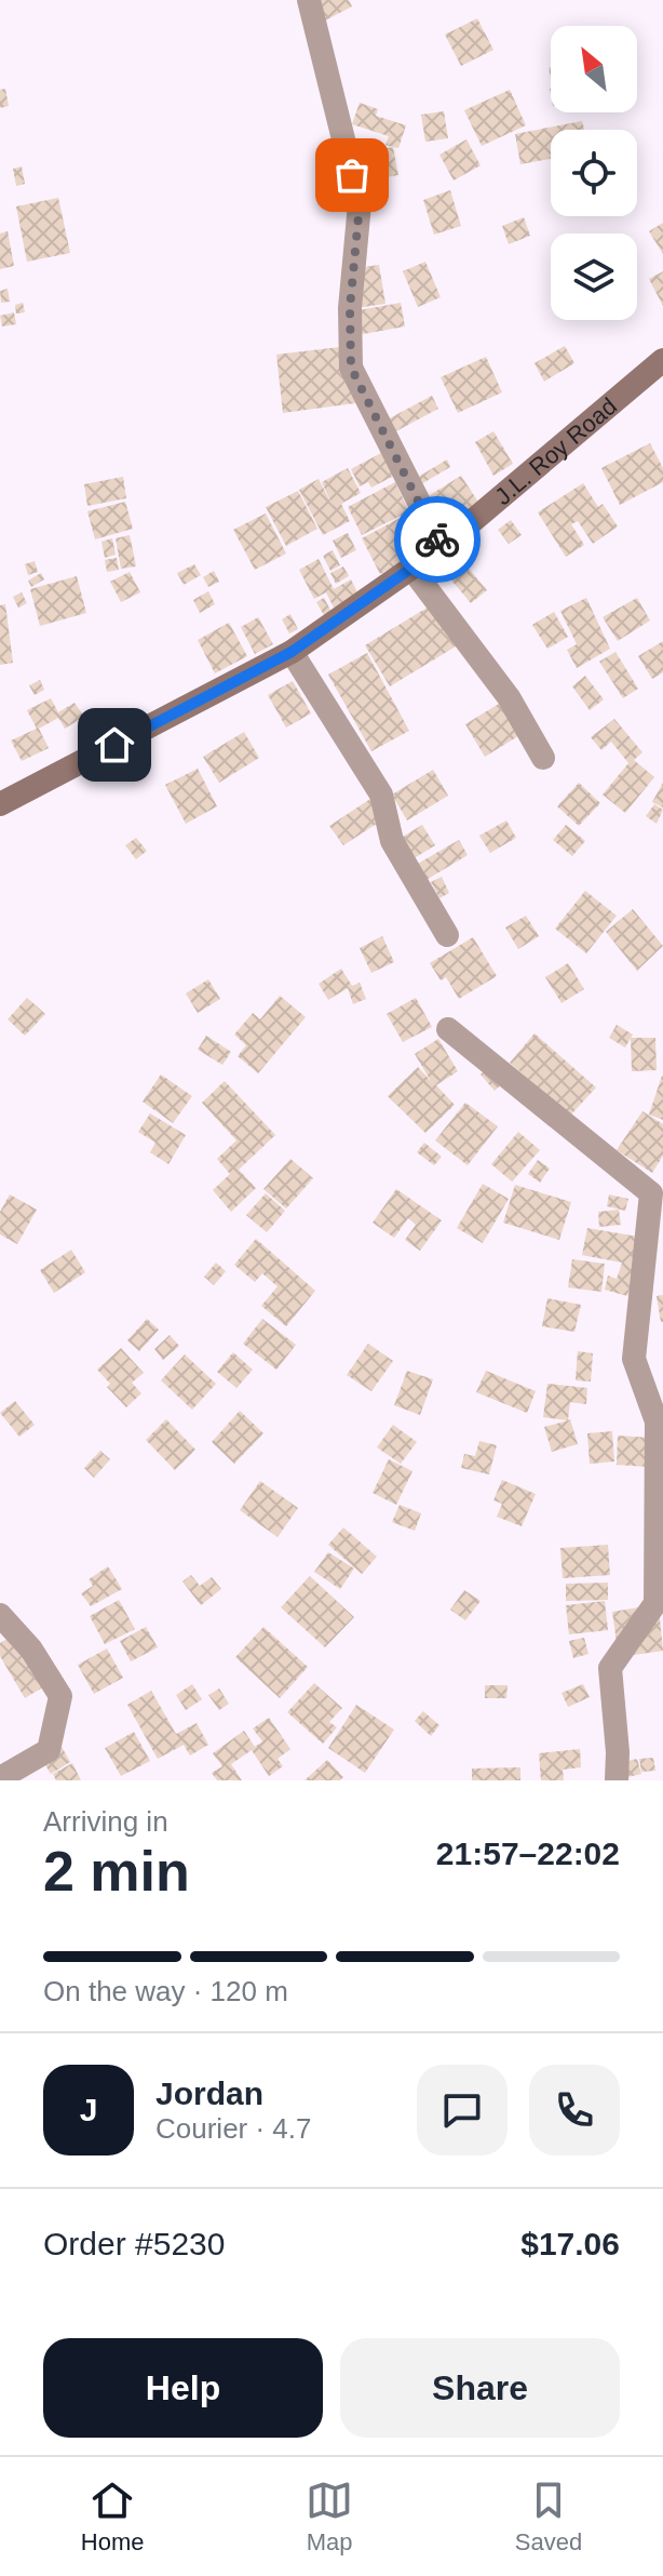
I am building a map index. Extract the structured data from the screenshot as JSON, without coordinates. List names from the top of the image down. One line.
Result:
{"streets":{"main road":["J.L. Roy Road"]},"north":"top left","page":{"heading":["2 min","Arriving in","21:57–22:02"],"panel":["Jordan","Courier · 4.7","Order #5230","$17.06"],"bar":"On the way · 120 m","round":"J","buttons":["Help","Share"],"tabs":["Home","Map","Saved"]}}
